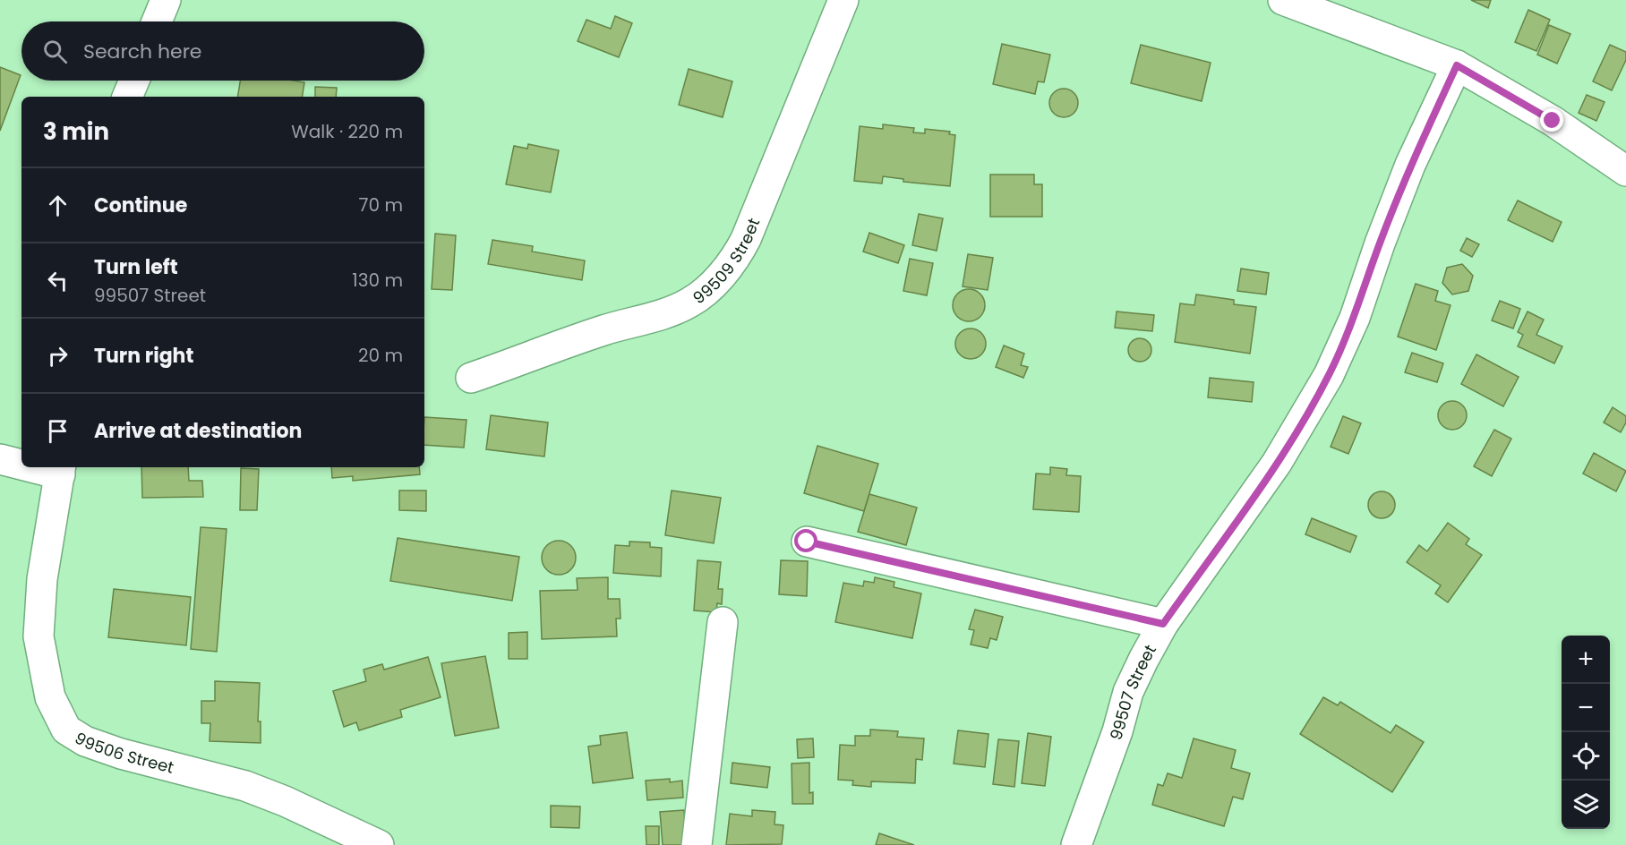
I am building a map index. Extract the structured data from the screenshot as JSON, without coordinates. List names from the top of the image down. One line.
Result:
{"streets":{"street":["99509 Street","99507 Street","99506 Street"]},"page":{"search":"Search here","heading":["3 min","Walk · 220 m"],"list":[["Continue","70 m"],["Turn left","99507 Street","130 m"],["Turn right","20 m"],"Arrive at destination"],"map_buttons":["+","−"]}}
